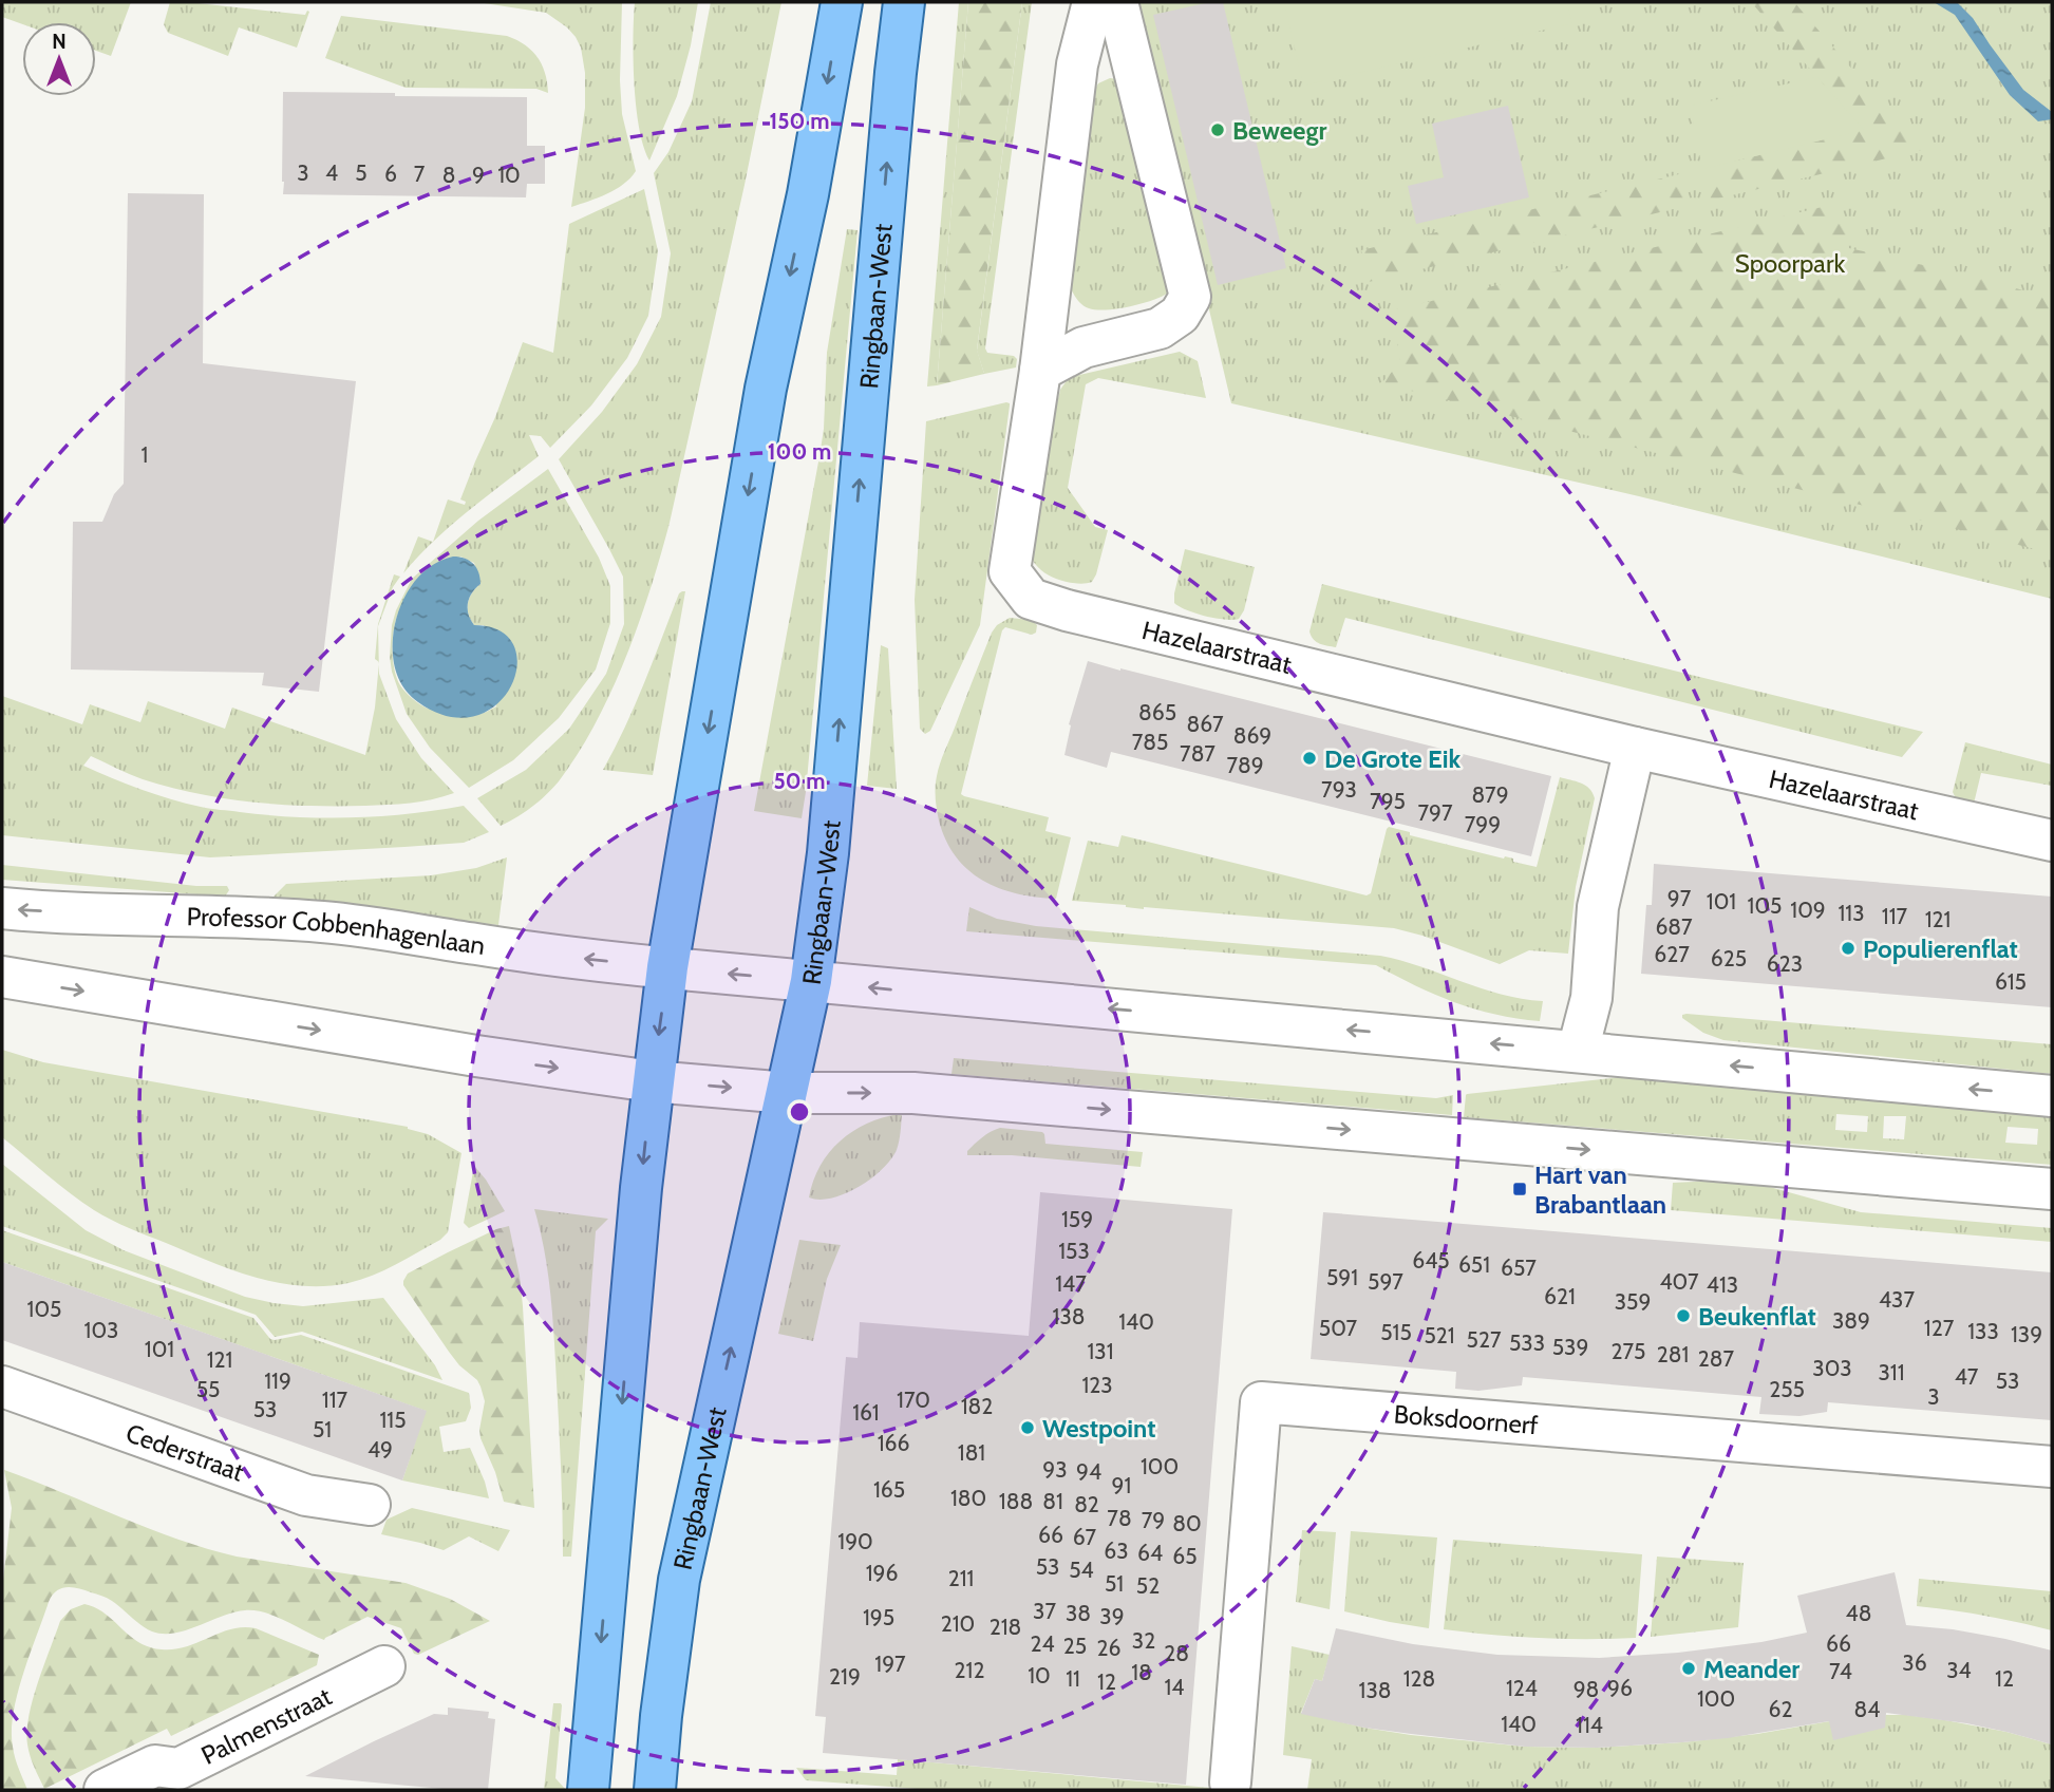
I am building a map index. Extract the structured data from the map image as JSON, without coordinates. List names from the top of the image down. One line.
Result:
{"streets":{"main road":["Ringbaan-West"],"street":["Hazelaarstraat","Professor Cobbenhagenlaan","Boksdoornerf","Cederstraat","Palmenstraat"]},"crossings":[["Ringbaan-West","Professor Cobbenhagenlaan"]],"parks":["Spoorpark"],"places":{"other":["Beweegr","De Grote Eik","Populierenflat","Beukenflat","Westpoint","Meander"],"transit":["Hart van Brabantlaan"]},"house_numbers":["3","4","5","6","7","8","9","10","1","865","867","869","785","787","789","793","879","795","797","799","97","101","105","109","113","117","121","687","627","625","623","615","159","153","645","651","657","591","597","407","147","413","621","437","359","105","138","389","140","507","127","103","133","515","139","521","527","533","539","101","131","275","281","287","121","303","311","47","119","53","123","55","255","3","117","170","182","53","161","115","51","166","49","181","100","93","94","91","165","180","188","81","82","78","79","80","66","67","190","63","64","65","53","54","196","211","51","52","37","38","48","39","195","210","218","32","24","66","25","26","28","36","197","212","34","74","18","10","219","11","128","12","12","14","124","96","98","138","100","62","84","140","114"],"north":"top","rings":["150 m","100 m","50 m"]}
